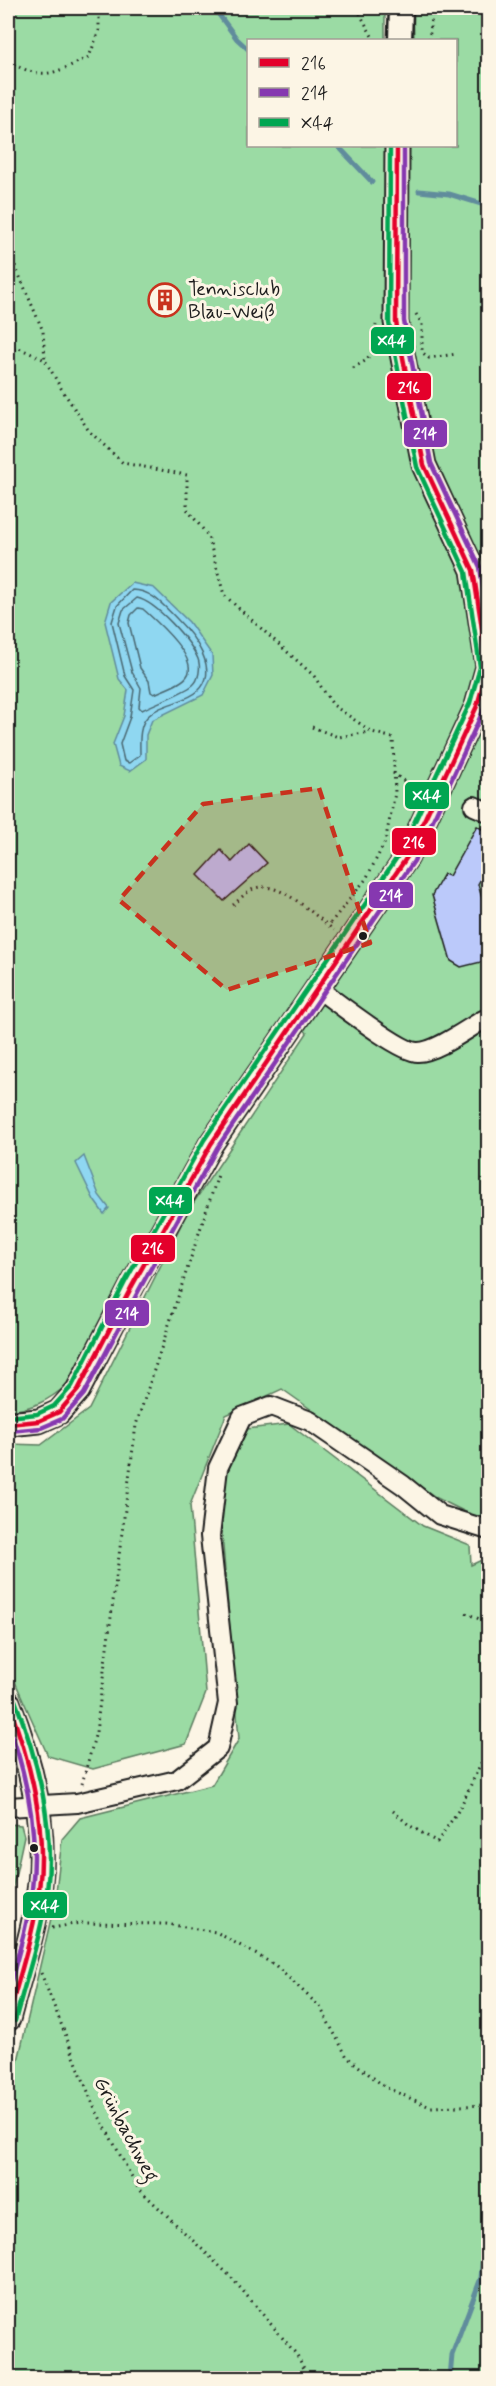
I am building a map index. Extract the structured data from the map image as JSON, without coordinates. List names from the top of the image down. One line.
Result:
{"streets":{"path":["Grünbachweg"]},"places":{"building":["Tennisclub Blau-Weiß"]},"lines":["transit line 216","transit line 214","transit line X44"],"legend":["216","214","X44"]}
